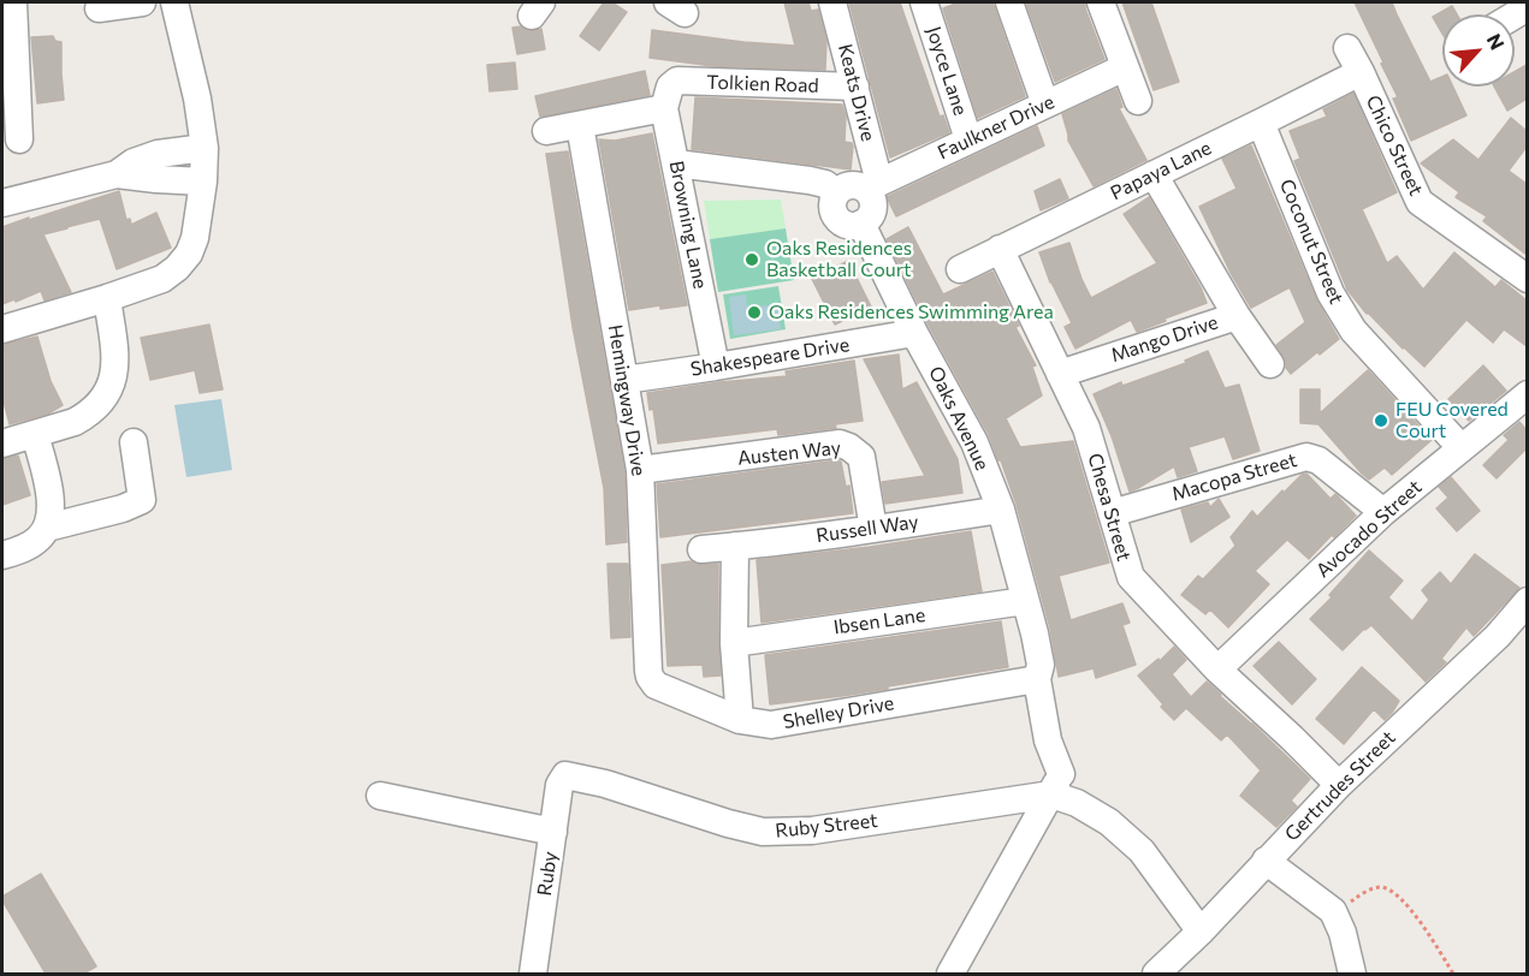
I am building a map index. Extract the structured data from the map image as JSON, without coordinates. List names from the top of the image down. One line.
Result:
{"streets":{"street":["Joyce Lane","Tolkien Road","Keats Drive","Faulkner Drive","Chico Street","Papaya Lane","Browning Lane","Coconut Street","Mango Drive","Shakespeare Drive","Hemingway Drive","Oaks Avenue","Austen Way","Macopa Street","Chesa Street","Russell Way","Avocado Street","Ibsen Lane","Shelley Drive","Gertrudes Street","Ruby Street","Ruby"]},"crossings":[["Joyce Lane","Faulkner Drive"],["Tolkien Road","Keats Drive"],["Tolkien Road","Browning Lane"],["Keats Drive","Faulkner Drive"],["Keats Drive","Oaks Avenue"],["Faulkner Drive","Oaks Avenue"],["Chico Street","Papaya Lane"],["Papaya Lane","Coconut Street"],["Papaya Lane","Mango Drive"],["Papaya Lane","Chesa Street"],["Browning Lane","Shakespeare Drive"],["Coconut Street","Avocado Street"],["Mango Drive","Chesa Street"],["Shakespeare Drive","Hemingway Drive"],["Shakespeare Drive","Oaks Avenue"],["Hemingway Drive","Austen Way"],["Hemingway Drive","Shelley Drive"],["Oaks Avenue","Russell Way"],["Oaks Avenue","Ibsen Lane"],["Oaks Avenue","Shelley Drive"],["Oaks Avenue","Ruby Street"],["Austen Way","Russell Way"],["Macopa Street","Chesa Street"],["Macopa Street","Avocado Street"],["Chesa Street","Avocado Street"],["Chesa Street","Gertrudes Street"],["Ruby Street","Ruby"]],"places":["Oaks Residences Basketball Court","Oaks Residences Swimming Area","FEU Covered Court"],"north":"top right"}
